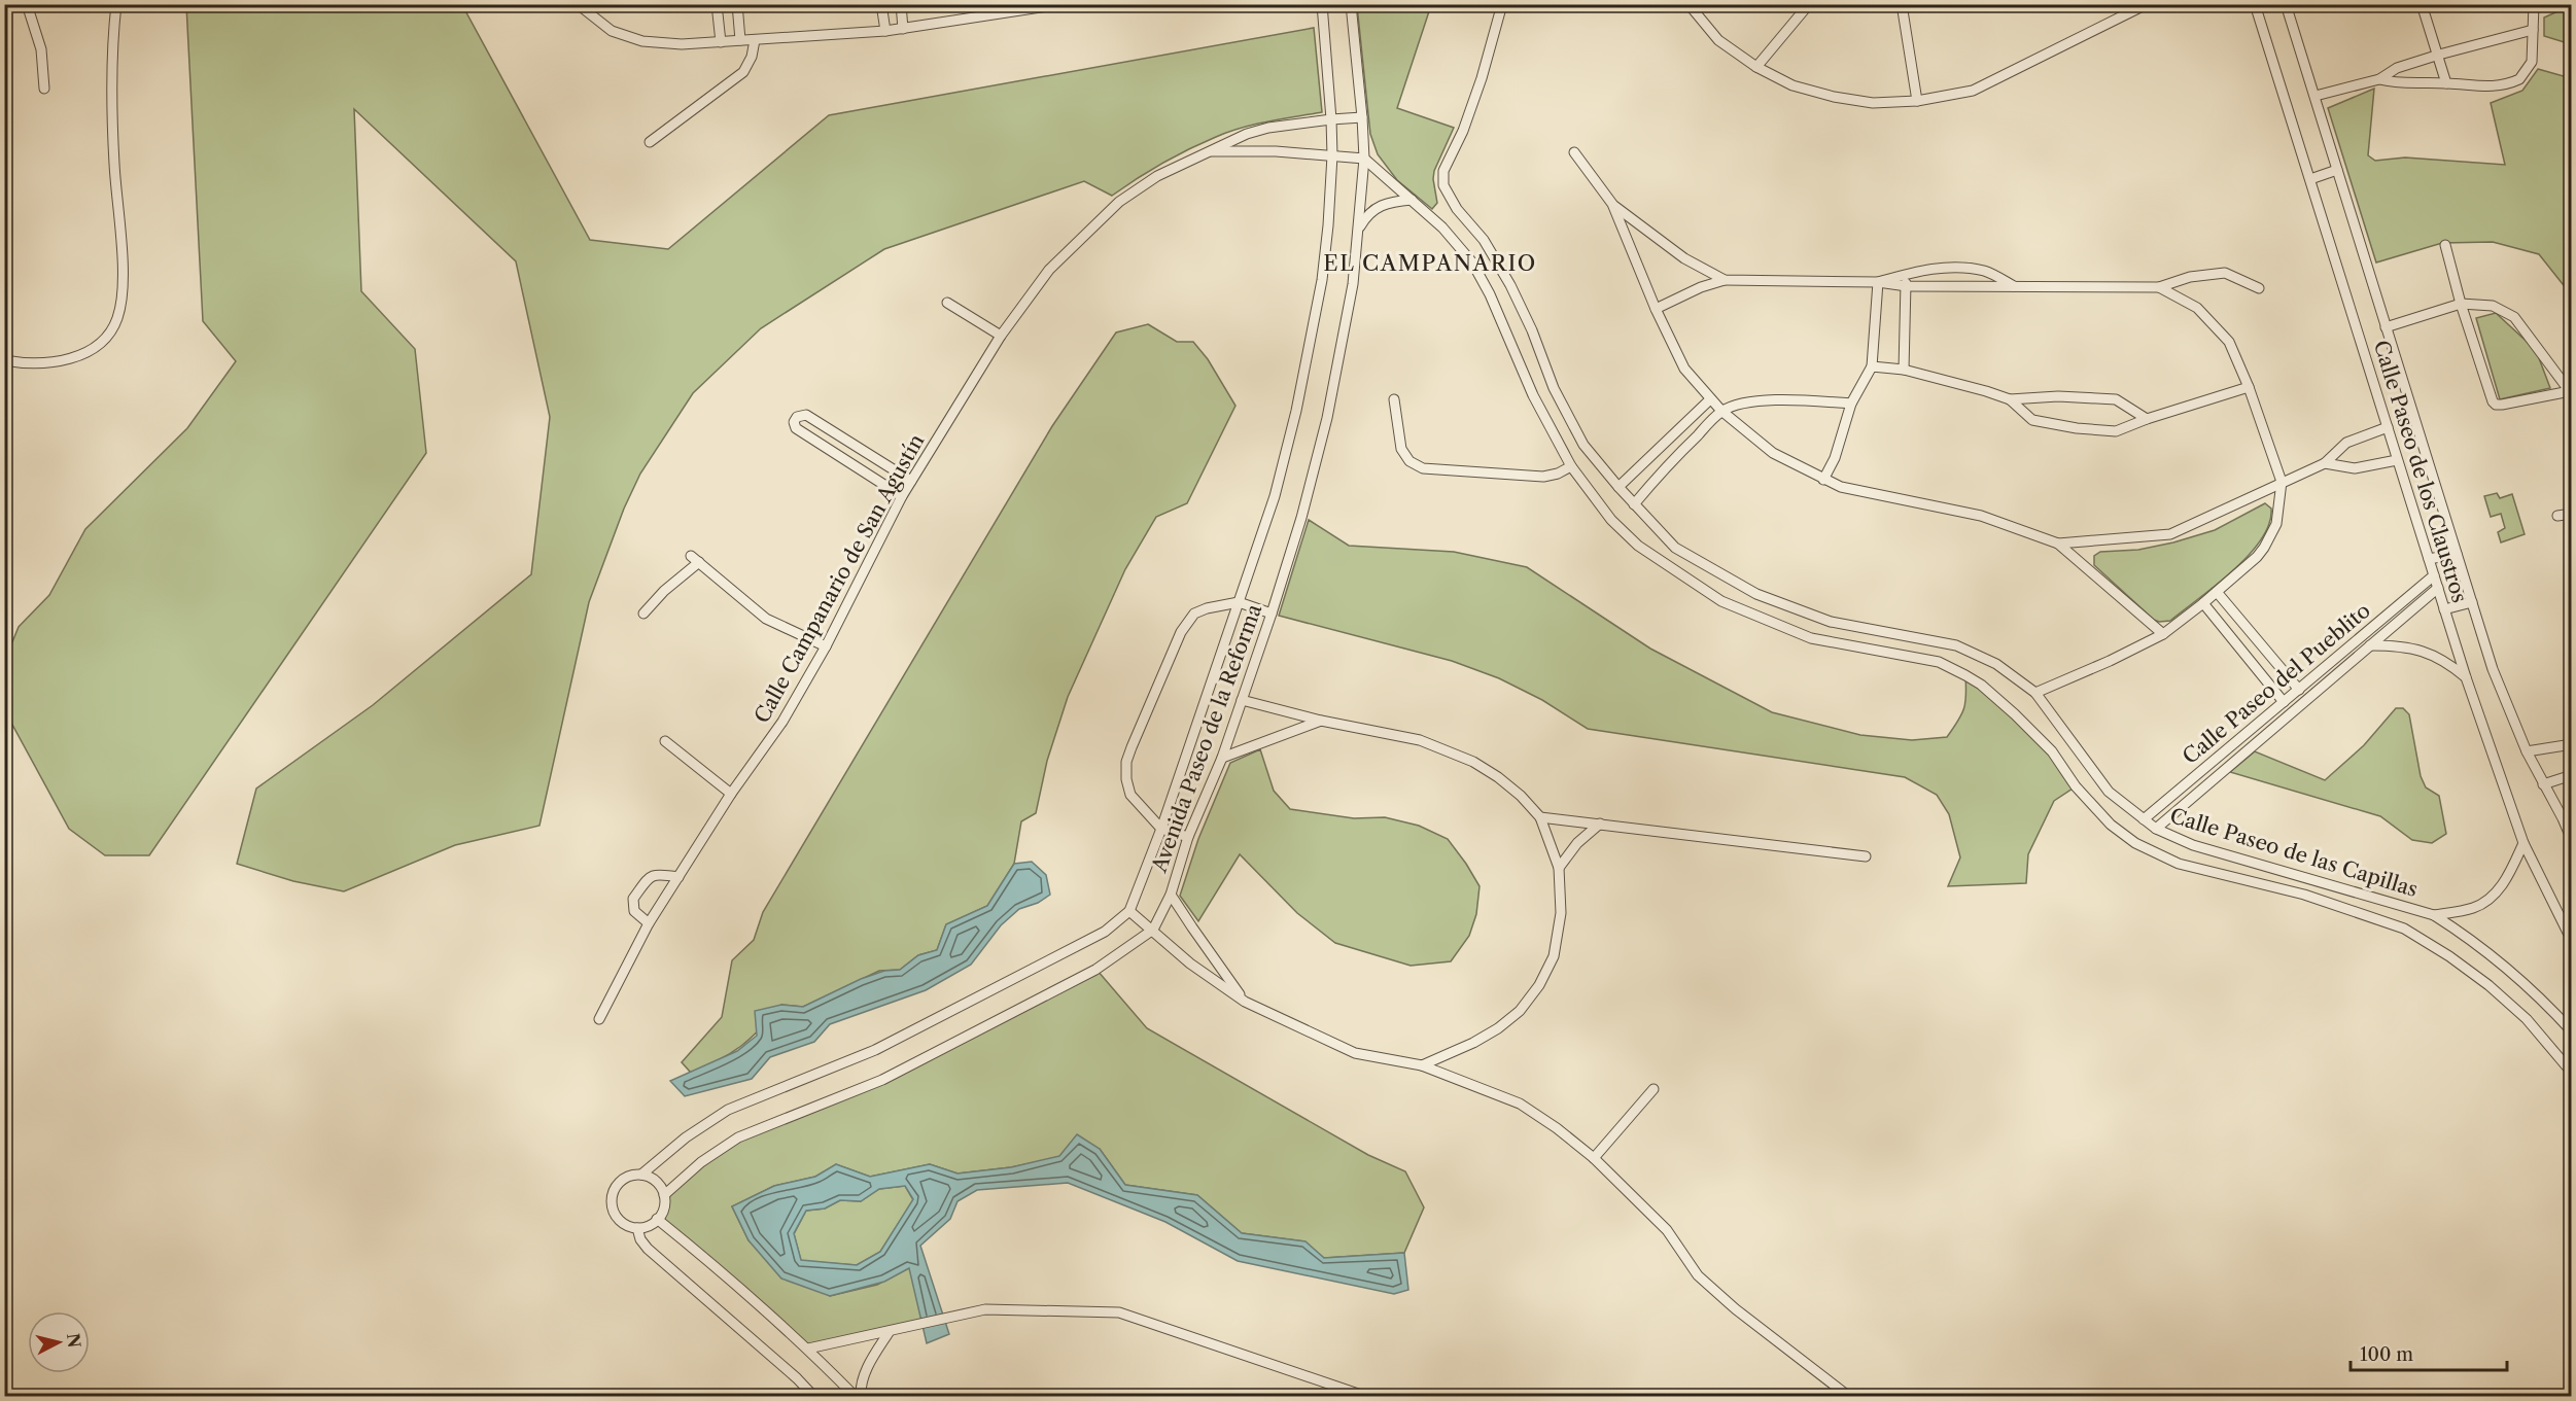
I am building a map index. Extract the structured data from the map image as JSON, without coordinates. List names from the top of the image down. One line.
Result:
{"streets":{"street":["Calle Paseo de los Claustros","Calle Campanario de San Agustín","Calle Paseo del Pueblito","Avenida Paseo de la Reforma","Calle Paseo de las Capillas"]},"crossings":[["Calle Paseo de los Claustros","Calle Paseo del Pueblito"],["Calle Campanario de San Agustín","Avenida Paseo de la Reforma"],["Calle Paseo del Pueblito","Calle Paseo de las Capillas"]],"districts":["EL CAMPANARIO"],"scale_bar":"100 m","north":"right"}
